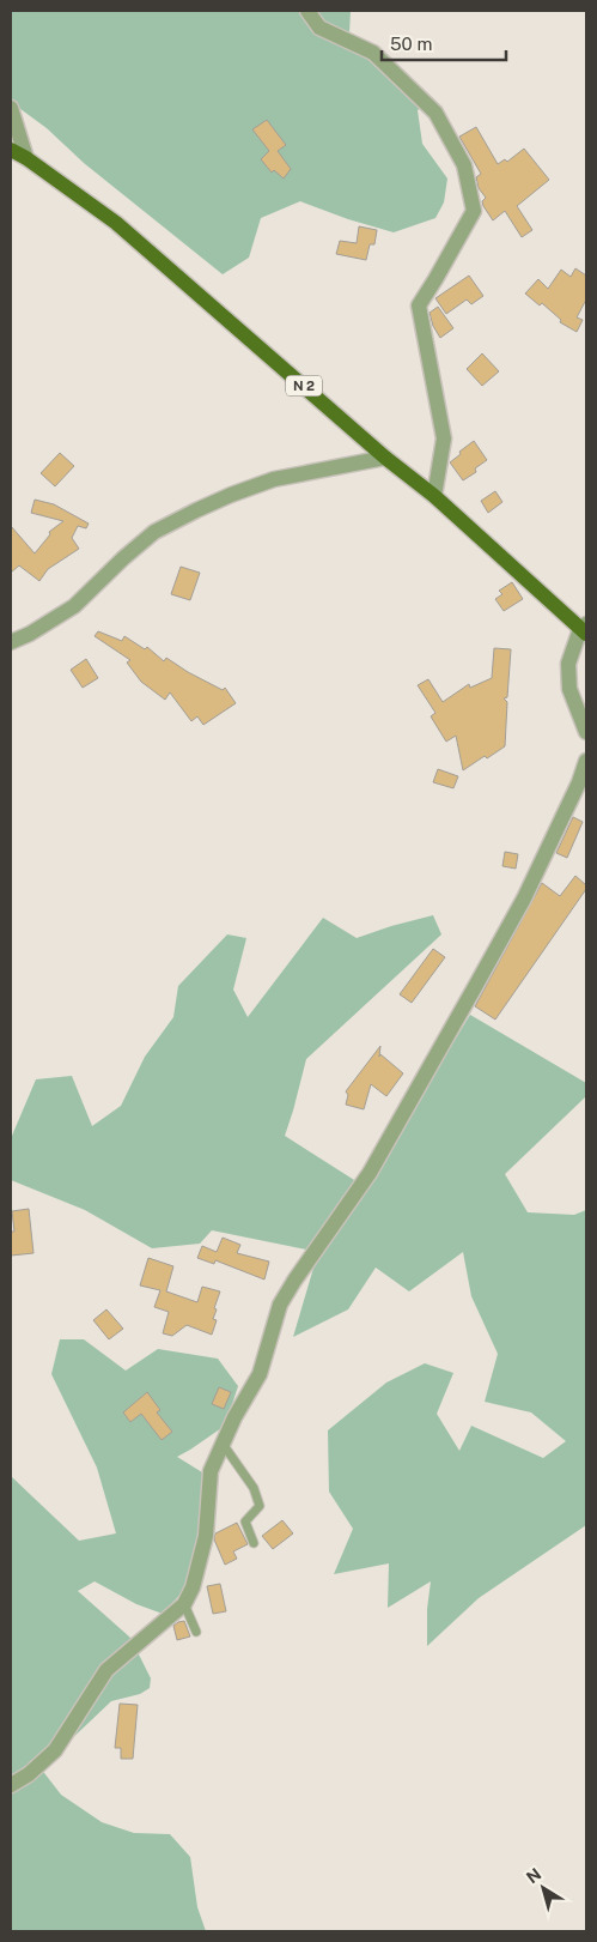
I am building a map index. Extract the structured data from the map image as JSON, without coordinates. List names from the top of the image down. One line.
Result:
{"streets":{"main road":["N 2"]},"scale_bar":"50 m","north":"top left"}
